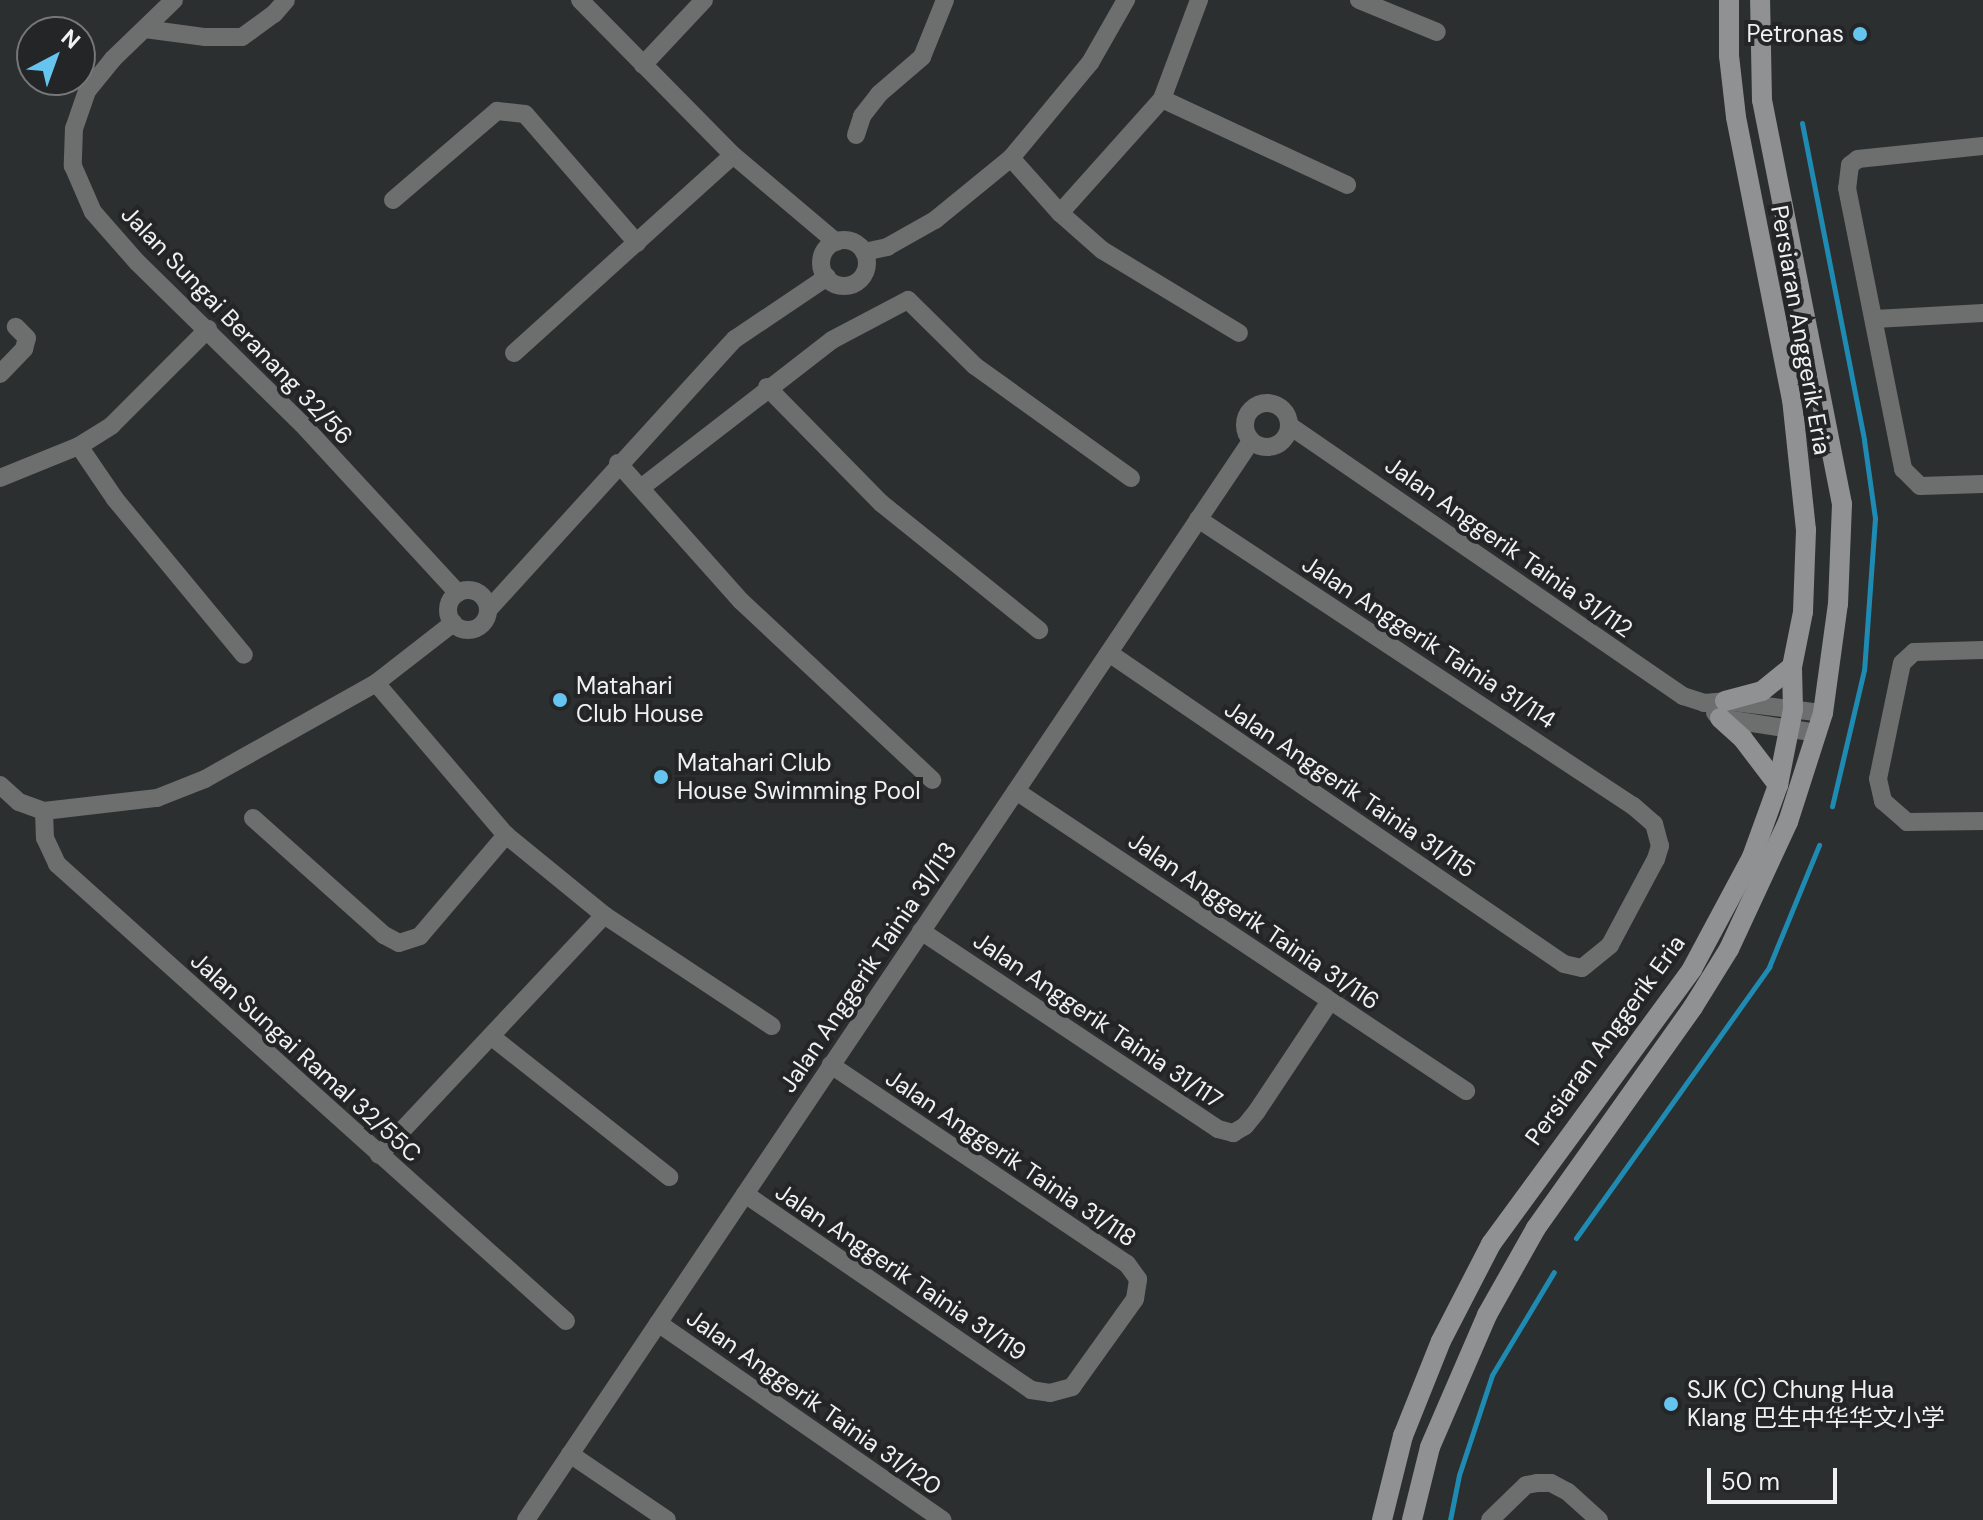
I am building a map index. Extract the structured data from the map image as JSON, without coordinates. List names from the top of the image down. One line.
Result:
{"streets":{"main road":["Persiaran Anggerik Eria"],"street":["Jalan Sungai Beranang 32/56","Jalan Anggerik Tainia 31/112","Jalan Anggerik Tainia 31/114","Jalan Anggerik Tainia 31/115","Jalan Anggerik Tainia 31/116","Jalan Anggerik Tainia 31/113","Jalan Anggerik Tainia 31/117","Jalan Sungai Ramal 32/55C","Jalan Anggerik Tainia 31/118","Jalan Anggerik Tainia 31/119","Jalan Anggerik Tainia 31/120"]},"crossings":[["Persiaran Anggerik Eria","Jalan Anggerik Tainia 31/112"],["Jalan Anggerik Tainia 31/112","Jalan Anggerik Tainia 31/113"],["Jalan Anggerik Tainia 31/114","Jalan Anggerik Tainia 31/115"],["Jalan Anggerik Tainia 31/114","Jalan Anggerik Tainia 31/113"],["Jalan Anggerik Tainia 31/115","Jalan Anggerik Tainia 31/113"],["Jalan Anggerik Tainia 31/116","Jalan Anggerik Tainia 31/113"],["Jalan Anggerik Tainia 31/116","Jalan Anggerik Tainia 31/117"],["Jalan Anggerik Tainia 31/113","Jalan Anggerik Tainia 31/117"],["Jalan Anggerik Tainia 31/113","Jalan Anggerik Tainia 31/118"],["Jalan Anggerik Tainia 31/113","Jalan Anggerik Tainia 31/119"],["Jalan Anggerik Tainia 31/113","Jalan Anggerik Tainia 31/120"],["Jalan Anggerik Tainia 31/118","Jalan Anggerik Tainia 31/119"]],"places":["Petronas","Matahari Club House","Matahari Club House Swimming Pool","SJK (C) Chung Hua Klang 巴生中华华文小学"],"scale_bar":"50 m","north":"top right"}
